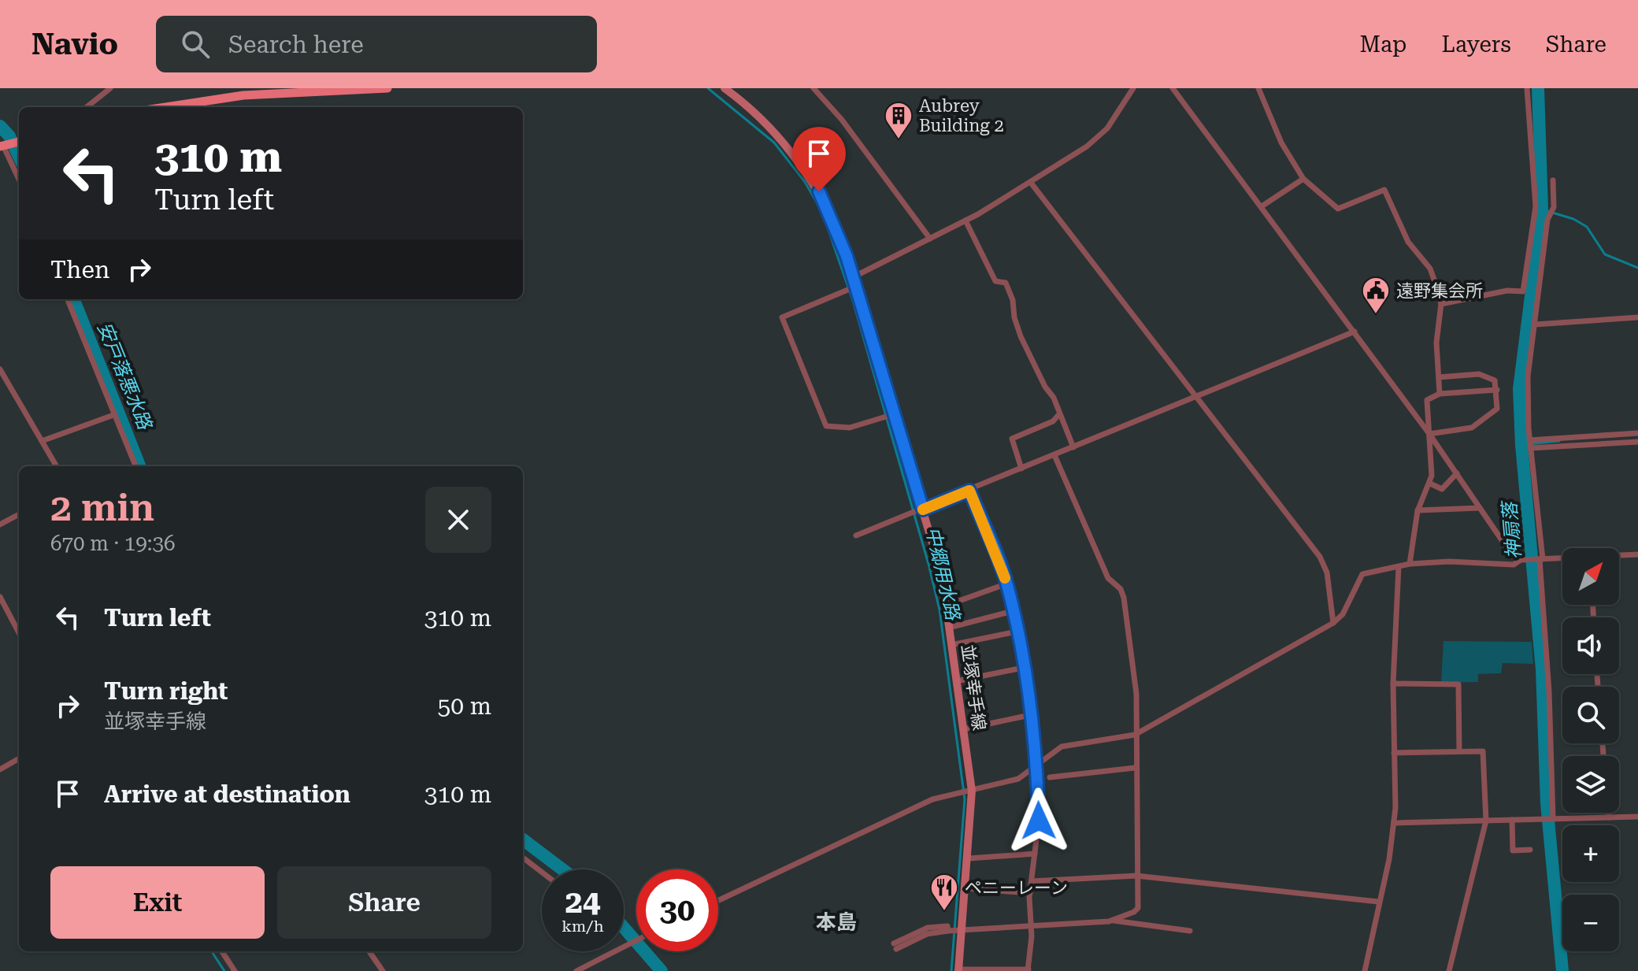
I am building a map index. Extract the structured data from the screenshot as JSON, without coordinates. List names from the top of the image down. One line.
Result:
{"streets":{"main road":["並塚幸手線"]},"districts":["本島"],"water":["安戸落悪水路","神扇落","中郷用水路"],"places":{"building":["Aubrey Building 2"],"public building":["遠野集会所"],"restaurant":["ペニーレーン"]},"north":"top right","page":{"header":"Navio","search":"Search here","nav":["Map","Layers","Share"],"turn":["310 m","Turn left"],"then":"Then","heading":["2 min","670 m · 19:36"],"map_buttons":["+","−"],"list":[{"name":"Turn left","value":"310 m"},{"name":"Turn right","note":"並塚幸手線","value":"50 m"},{"name":"Arrive at destination","value":"310 m"}],"buttons":["Exit","Share"],"speed":"24 km/h","limit":"30"}}
